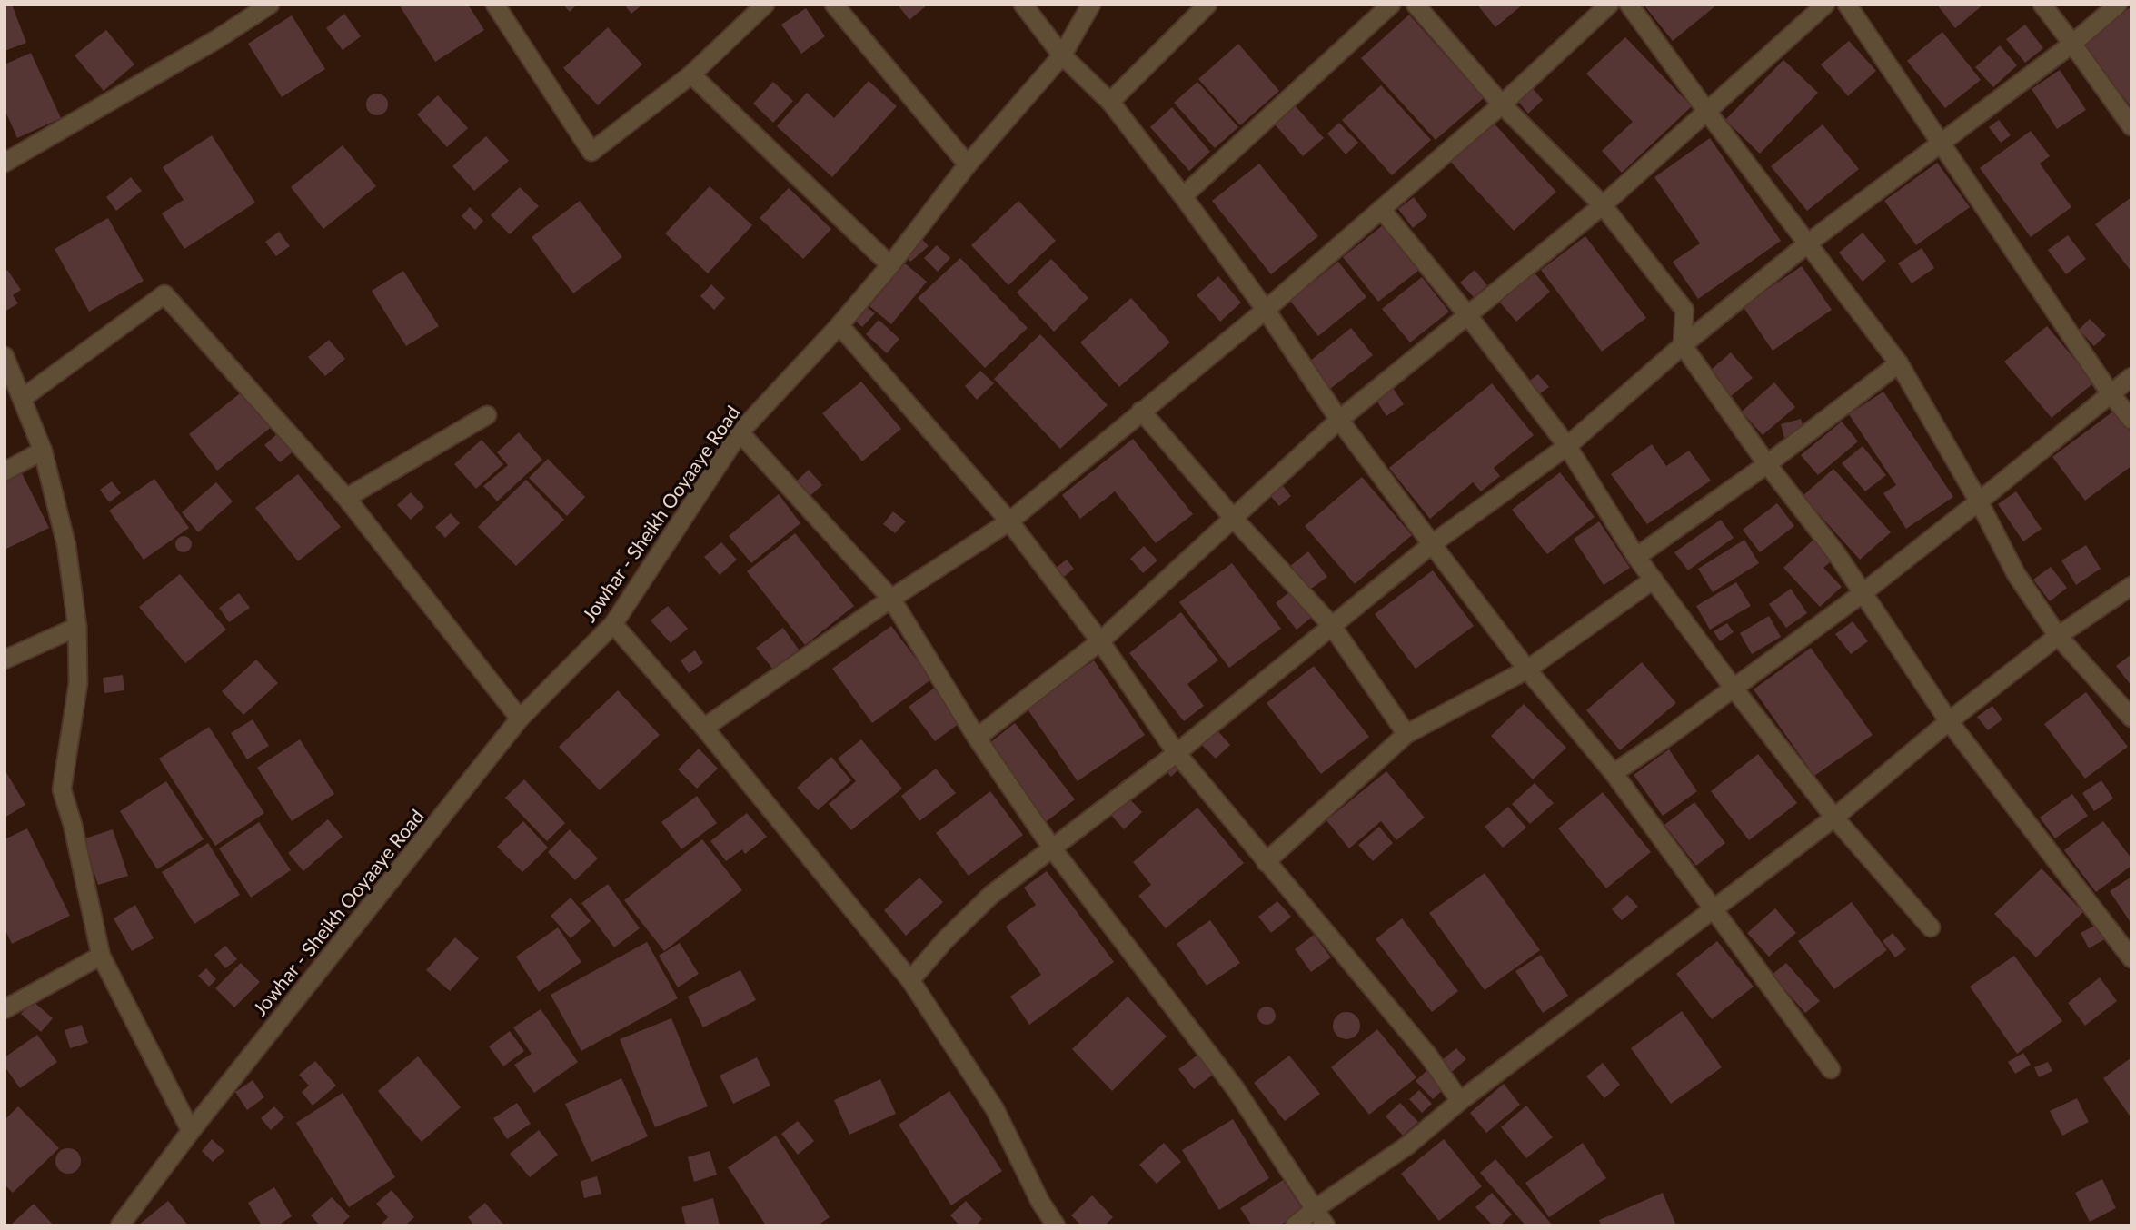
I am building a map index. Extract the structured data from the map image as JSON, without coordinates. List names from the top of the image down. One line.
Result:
{"streets":{"street":["Jowhar - Sheikh Ooyaaye Road"]}}
